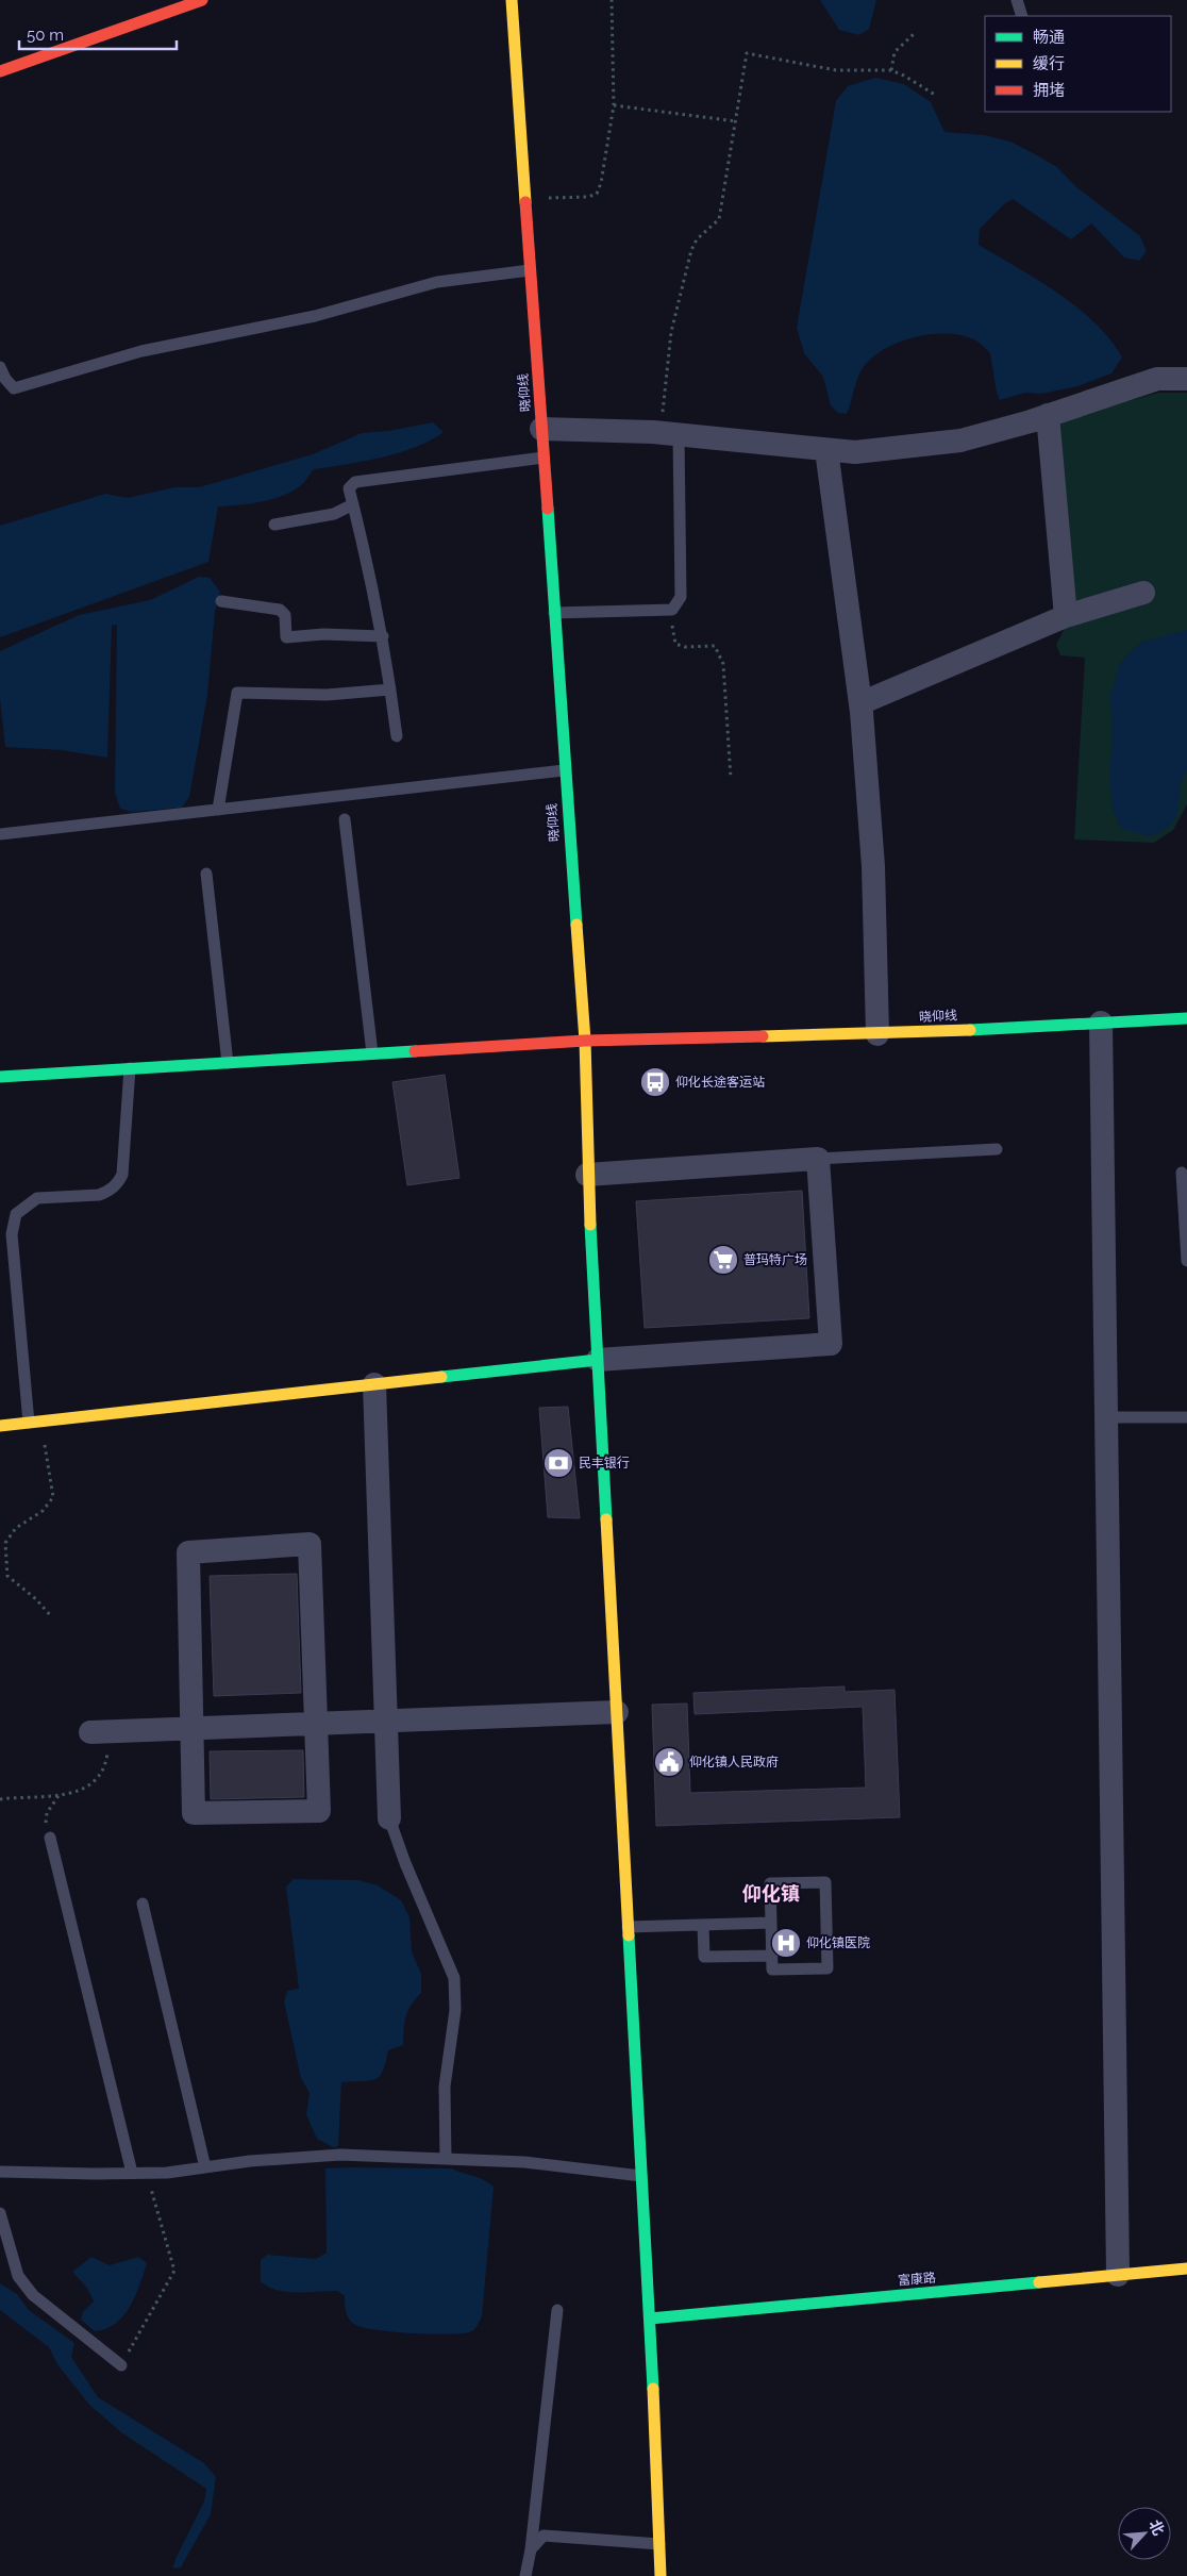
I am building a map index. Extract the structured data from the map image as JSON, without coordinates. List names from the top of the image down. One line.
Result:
{"streets":{"street":["晓仰线","富康路"]},"districts":["仰化镇"],"places":{"bus stop":["仰化长途客运站"],"supermarket":["普玛特广场"],"bank":["民丰银行"],"public building":["仰化镇人民政府"],"hospital":["仰化镇医院"]},"legend":["畅通","缓行","拥堵"],"scale_bar":"50 m","north":"top right"}
